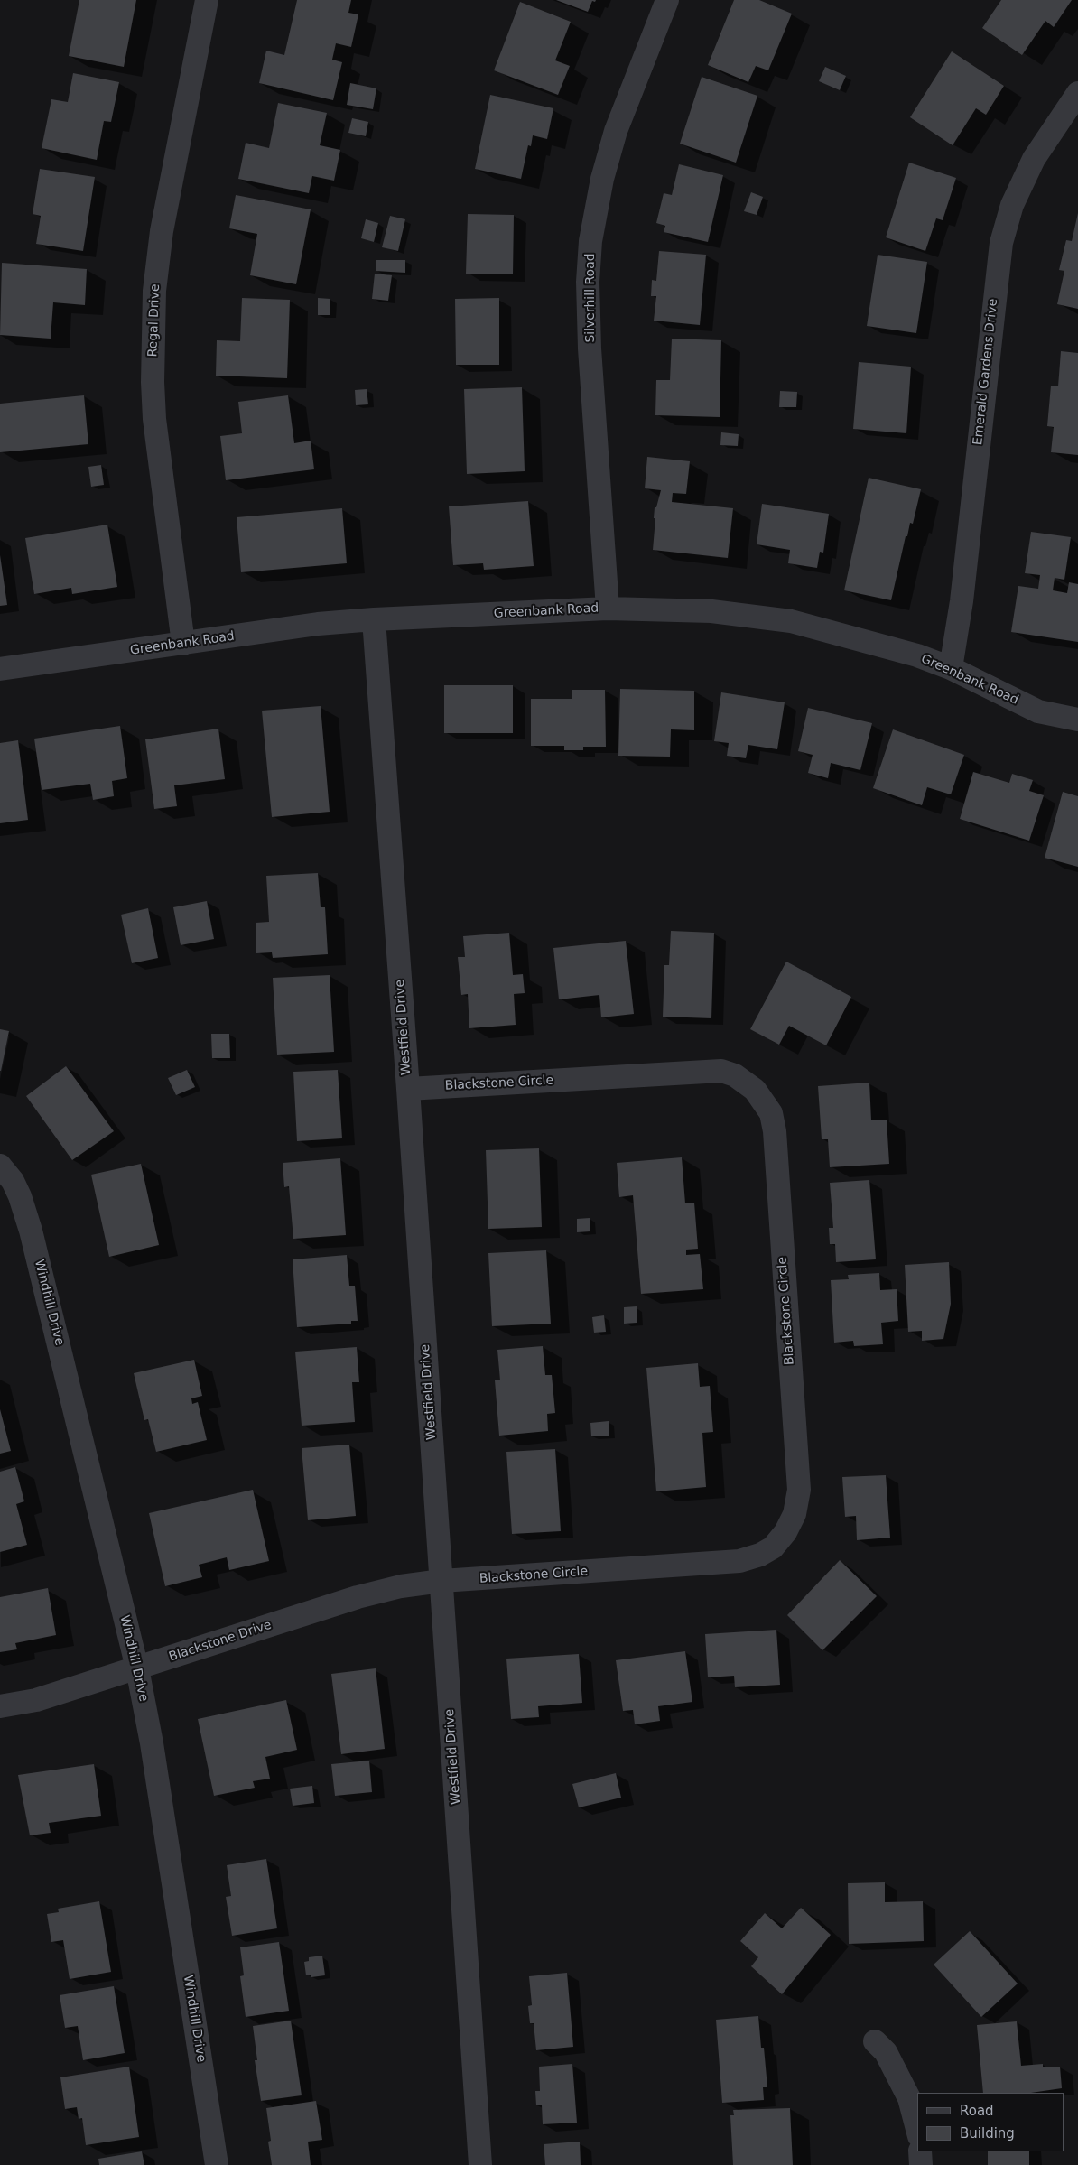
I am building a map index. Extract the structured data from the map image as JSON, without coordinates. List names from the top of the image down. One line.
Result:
{"streets":{"street":["Silverhill Road","Regal Drive","Emerald Gardens Drive","Greenbank Road","Westfield Drive","Blackstone Circle","Windhill Drive","Blackstone Drive"]},"crossings":[["Silverhill Road","Greenbank Road"],["Regal Drive","Greenbank Road"],["Emerald Gardens Drive","Greenbank Road"],["Greenbank Road","Westfield Drive"],["Westfield Drive","Blackstone Circle"],["Westfield Drive","Blackstone Drive"],["Blackstone Circle","Blackstone Drive"],["Windhill Drive","Blackstone Drive"]],"legend":["Road","Building"]}
